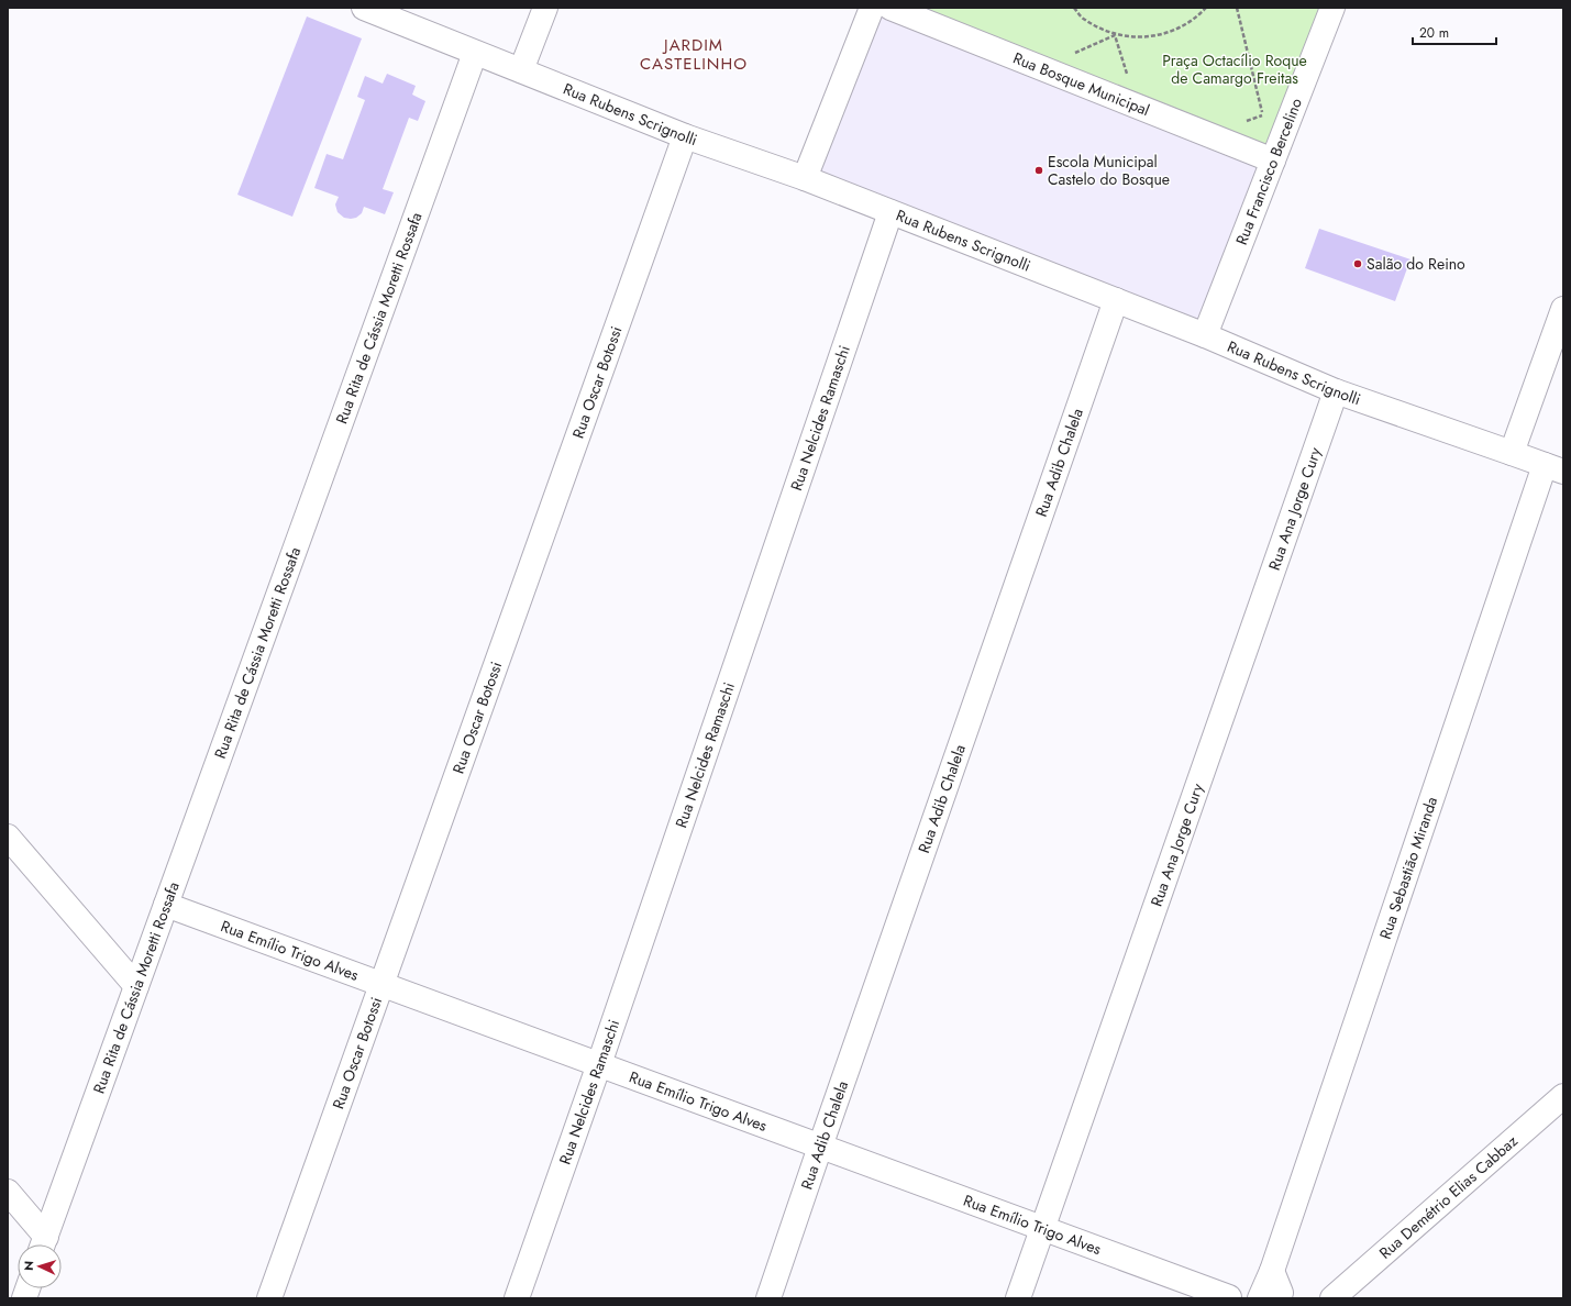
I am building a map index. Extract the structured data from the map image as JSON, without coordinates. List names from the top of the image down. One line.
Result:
{"streets":{"street":["Rua Bosque Municipal","Rua Rubens Scrignolli","Rua Francisco Bercelino","Rua Rita de Cássia Moretti Rossafa","Rua Oscar Botossi","Rua Nelcides Ramaschi","Rua Adib Chalela","Rua Ana Jorge Cury","Rua Sebastião Miranda","Rua Emílio Trigo Alves","Rua Demétrio Elias Cabbaz"]},"crossings":[["Rua Bosque Municipal","Rua Francisco Bercelino"],["Rua Rubens Scrignolli","Rua Francisco Bercelino"],["Rua Rubens Scrignolli","Rua Rita de Cássia Moretti Rossafa"],["Rua Rubens Scrignolli","Rua Oscar Botossi"],["Rua Rubens Scrignolli","Rua Nelcides Ramaschi"],["Rua Rubens Scrignolli","Rua Adib Chalela"],["Rua Rubens Scrignolli","Rua Ana Jorge Cury"],["Rua Rubens Scrignolli","Rua Sebastião Miranda"],["Rua Rita de Cássia Moretti Rossafa","Rua Emílio Trigo Alves"],["Rua Oscar Botossi","Rua Emílio Trigo Alves"],["Rua Nelcides Ramaschi","Rua Emílio Trigo Alves"],["Rua Adib Chalela","Rua Emílio Trigo Alves"],["Rua Ana Jorge Cury","Rua Emílio Trigo Alves"]],"districts":["JARDIM CASTELINHO"],"parks":["Praça Octacílio Roque de Camargo Freitas"],"places":["Escola Municipal Castelo do Bosque","Salão do Reino"],"scale_bar":"20 m","north":"left"}
